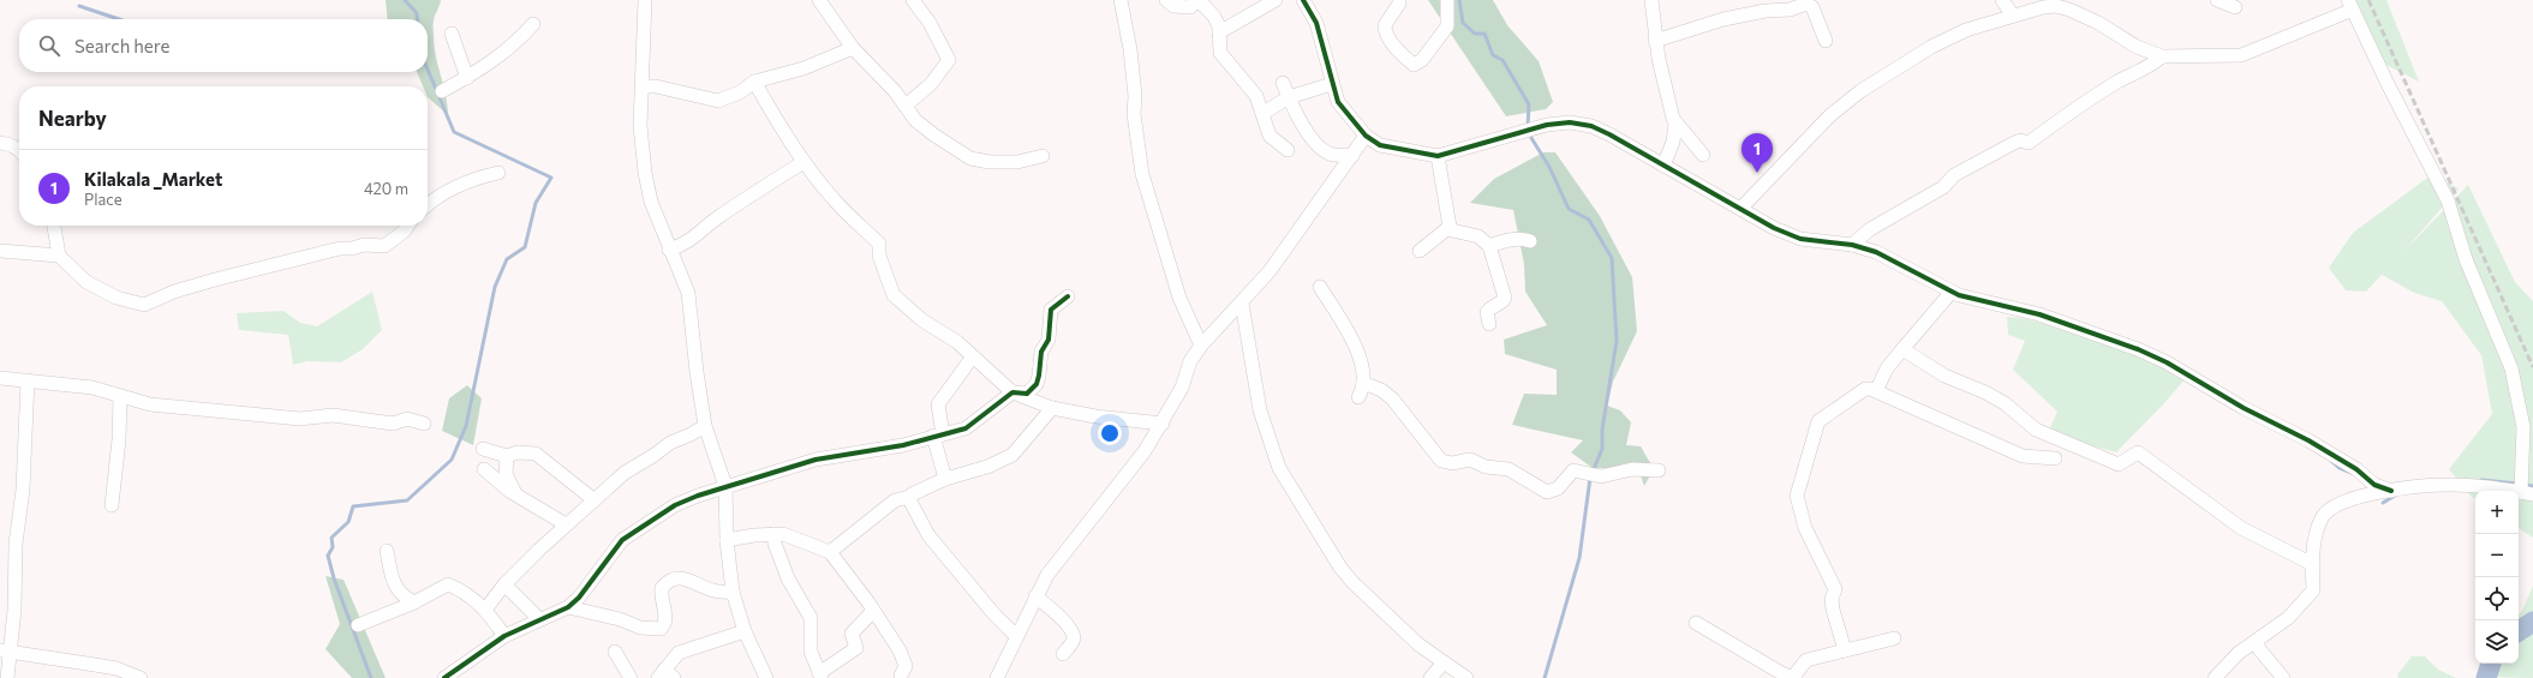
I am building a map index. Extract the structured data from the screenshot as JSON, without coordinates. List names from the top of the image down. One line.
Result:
{"page":{"search":"Search here","heading":"Nearby","pins":"1","list":[{"mark":"1","name":"Kilakala _Market","note":"Place","value":"420 m"}],"map_buttons":["+","−"]}}
